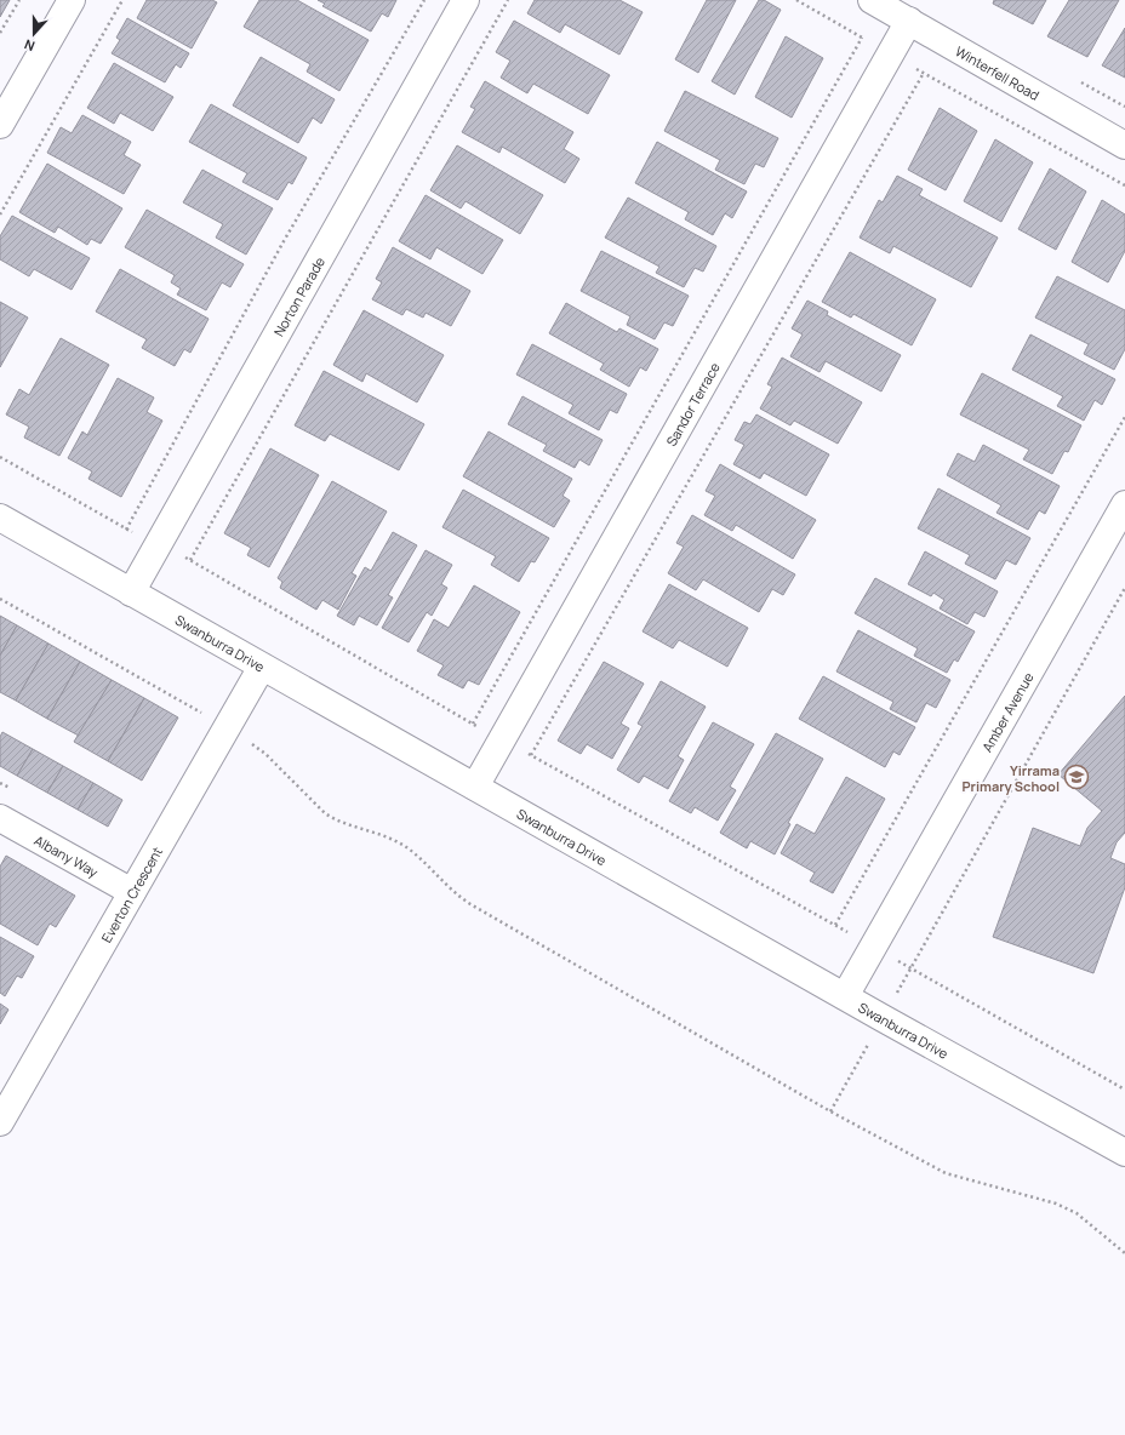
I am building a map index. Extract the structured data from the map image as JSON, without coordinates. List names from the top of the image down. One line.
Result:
{"streets":{"street":["Winterfell Road","Norton Parade","Sandor Terrace","Swanburra Drive","Amber Avenue","Albany Way","Everton Crescent"]},"crossings":[["Winterfell Road","Sandor Terrace"],["Norton Parade","Swanburra Drive"],["Sandor Terrace","Swanburra Drive"],["Swanburra Drive","Amber Avenue"],["Swanburra Drive","Everton Crescent"],["Albany Way","Everton Crescent"]],"places":{"school or university":["Yirrama Primary School"]},"north":"bottom"}
